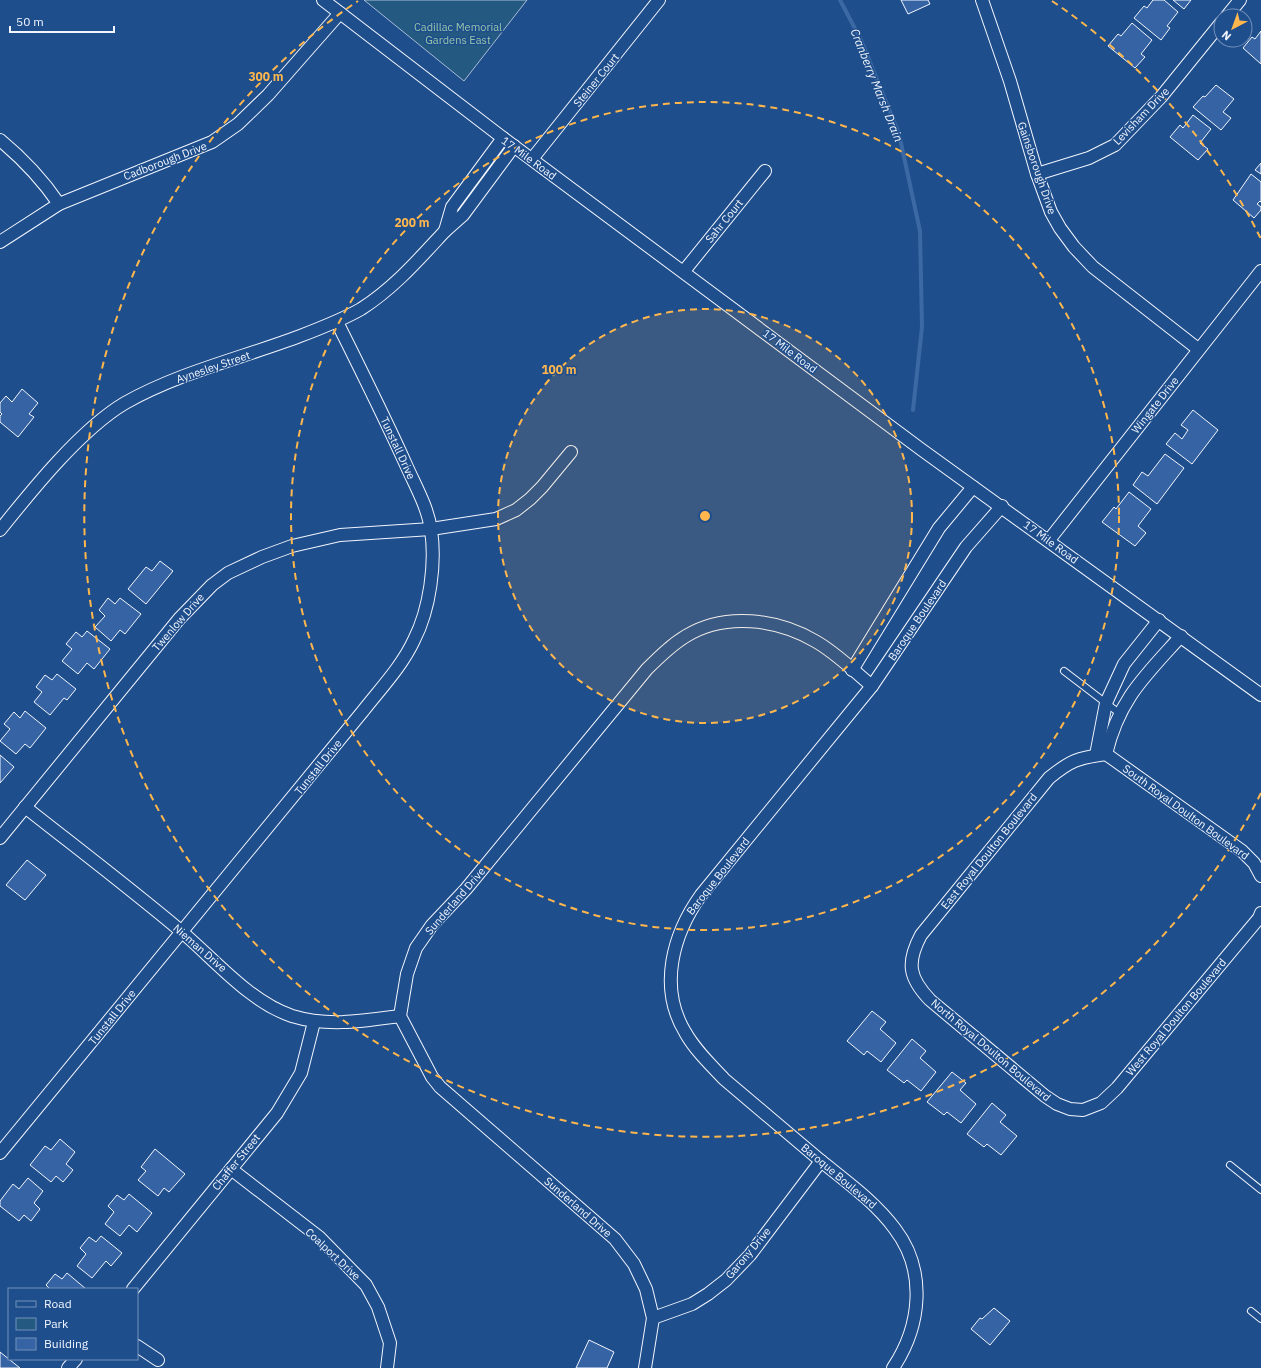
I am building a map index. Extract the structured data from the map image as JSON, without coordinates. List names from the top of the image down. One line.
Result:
{"streets":{"street":["Steiner Court","Levisham Drive","17 Mile Road","Cadborough Drive","Gainsborough Drive","Sahr Court","Aynesley Street","Wingate Drive","Tunstall Drive","Baroque Boulevard","Twenlow Drive","South Royal Doulton Boulevard","East Royal Doulton Boulevard","Sunderland Drive","Nieman Drive","West Royal Doulton Boulevard","North Royal Doulton Boulevard","Chaffer Street","Garony Drive","Coalport Drive"]},"crossings":[["Steiner Court","17 Mile Road"],["Levisham Drive","Gainsborough Drive"],["17 Mile Road","Cadborough Drive"],["17 Mile Road","Sahr Court"],["17 Mile Road","Aynesley Street"],["17 Mile Road","Wingate Drive"],["17 Mile Road","Baroque Boulevard"],["Gainsborough Drive","Wingate Drive"],["Aynesley Street","Tunstall Drive"],["Tunstall Drive","Twenlow Drive"],["Tunstall Drive","Nieman Drive"],["Baroque Boulevard","Sunderland Drive"],["Baroque Boulevard","Garony Drive"],["Twenlow Drive","Nieman Drive"],["South Royal Doulton Boulevard","East Royal Doulton Boulevard"],["East Royal Doulton Boulevard","North Royal Doulton Boulevard"],["Sunderland Drive","Nieman Drive"],["Sunderland Drive","Garony Drive"],["Nieman Drive","Chaffer Street"],["West Royal Doulton Boulevard","North Royal Doulton Boulevard"],["Chaffer Street","Coalport Drive"]],"water":["Cranberry Marsh Drain"],"parks":["Cadillac Memorial Gardens East"],"legend":["Road","Park","Building"],"scale_bar":"50 m","north":"bottom left","rings":["300 m","200 m","100 m"]}
